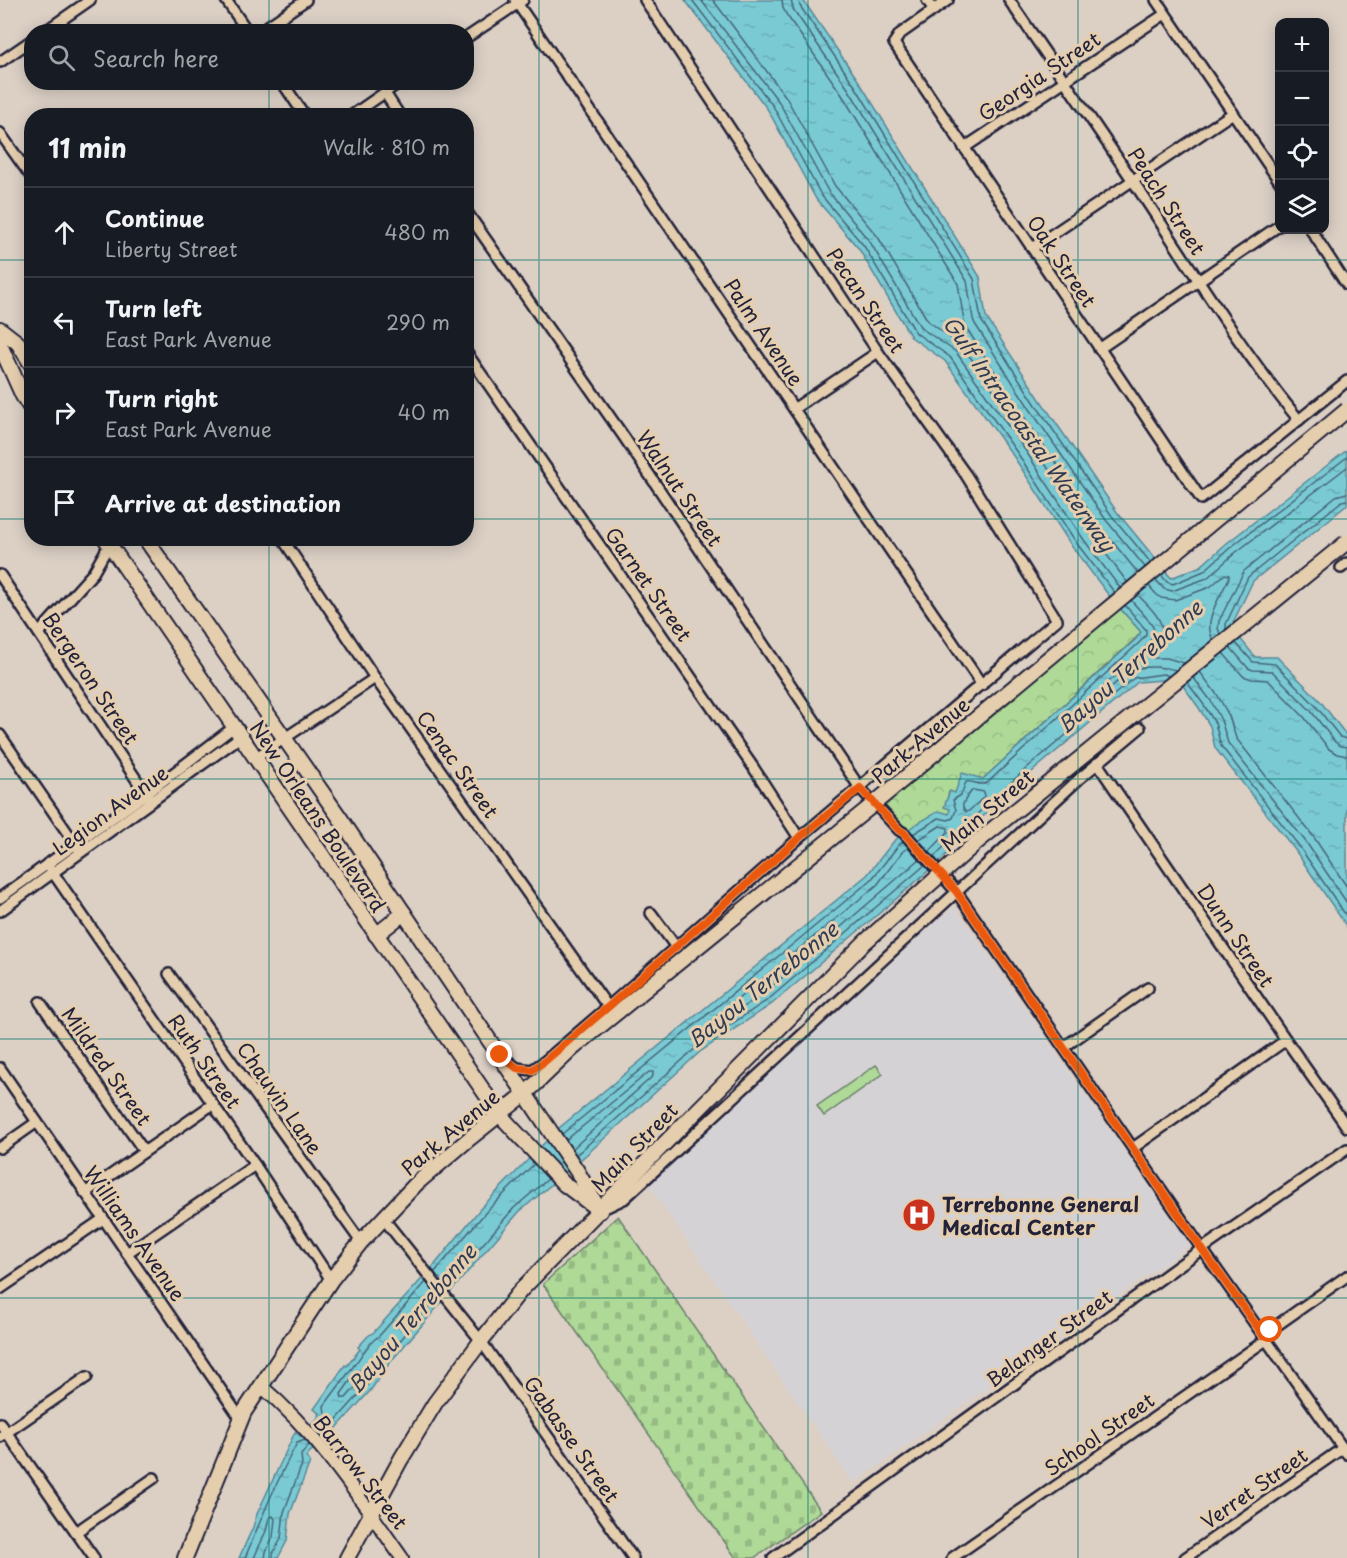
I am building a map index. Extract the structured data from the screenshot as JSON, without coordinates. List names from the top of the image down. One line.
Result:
{"streets":{"main road":["Park Avenue","Main Street","New Orleans Boulevard","Barrow Street"],"street":["Georgia Street","Peach Street","Oak Street","Pecan Street","Palm Avenue","Walnut Street","Garnet Street","Bergeron Street","Cenac Street","Legion Avenue","Dunn Street","Ruth Street","Mildred Street","Chauvin Lane","Williams Avenue","Belanger Street","School Street","Gabasse Street","Verret Street"]},"crossings":[["Georgia Street","Peach Street"],["Georgia Street","Oak Street"],["Peach Street","Oak Street"],["Pecan Street","Palm Avenue"],["Walnut Street","Main Street"],["Walnut Street","Belanger Street"],["Walnut Street","School Street"],["Walnut Street","Verret Street"],["Bergeron Street","Legion Avenue"],["Park Avenue","New Orleans Boulevard"],["Park Avenue","Ruth Street"],["Park Avenue","Chauvin Lane"],["Park Avenue","Williams Avenue"],["Park Avenue","Gabasse Street"],["Park Avenue","Barrow Street"],["Legion Avenue","New Orleans Boulevard"],["Legion Avenue","Ruth Street"],["Main Street","New Orleans Boulevard"],["Main Street","Dunn Street"],["Main Street","Gabasse Street"],["Main Street","Barrow Street"]],"water":["Gulf Intracoastal Waterway","Bayou Terrebonne"],"places":{"hospital":["Terrebonne General Medical Center"]},"page":{"map_buttons":["+","−"],"search":"Search here","heading":["11 min","Walk · 810 m"],"list":[["Continue","Liberty Street","480 m"],["Turn left","East Park Avenue","290 m"],["Turn right","East Park Avenue","40 m"],"Arrive at destination"]}}
